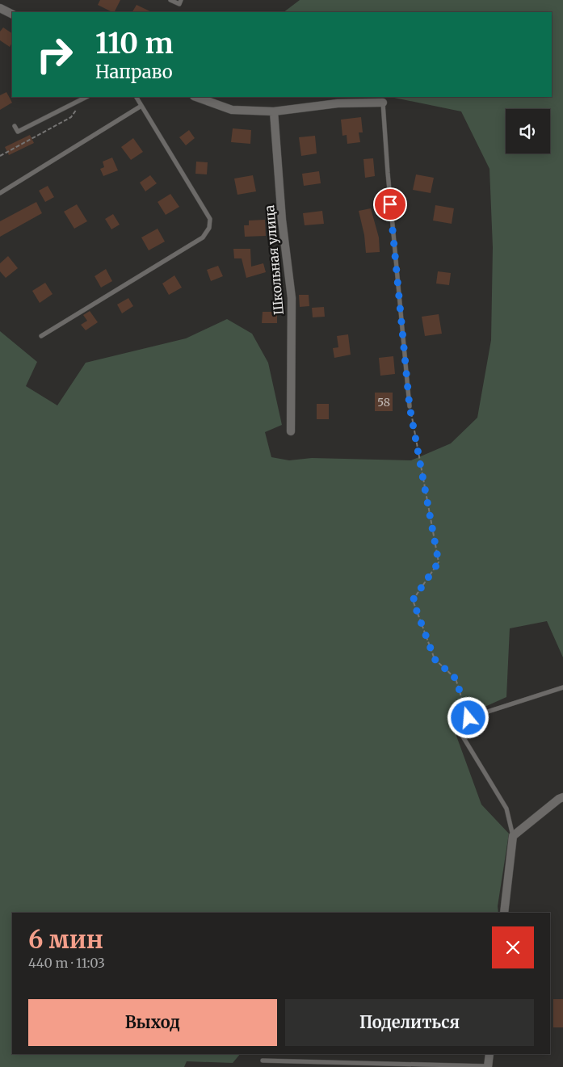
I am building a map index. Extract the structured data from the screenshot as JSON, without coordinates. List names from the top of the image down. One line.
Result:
{"streets":{"street":["Школьная улица"]},"house_numbers":["58"],"page":{"turn":["110 m","Направо"],"heading":["6 мин","440 m · 11:03"],"buttons":["Выход","Поделиться"]}}
